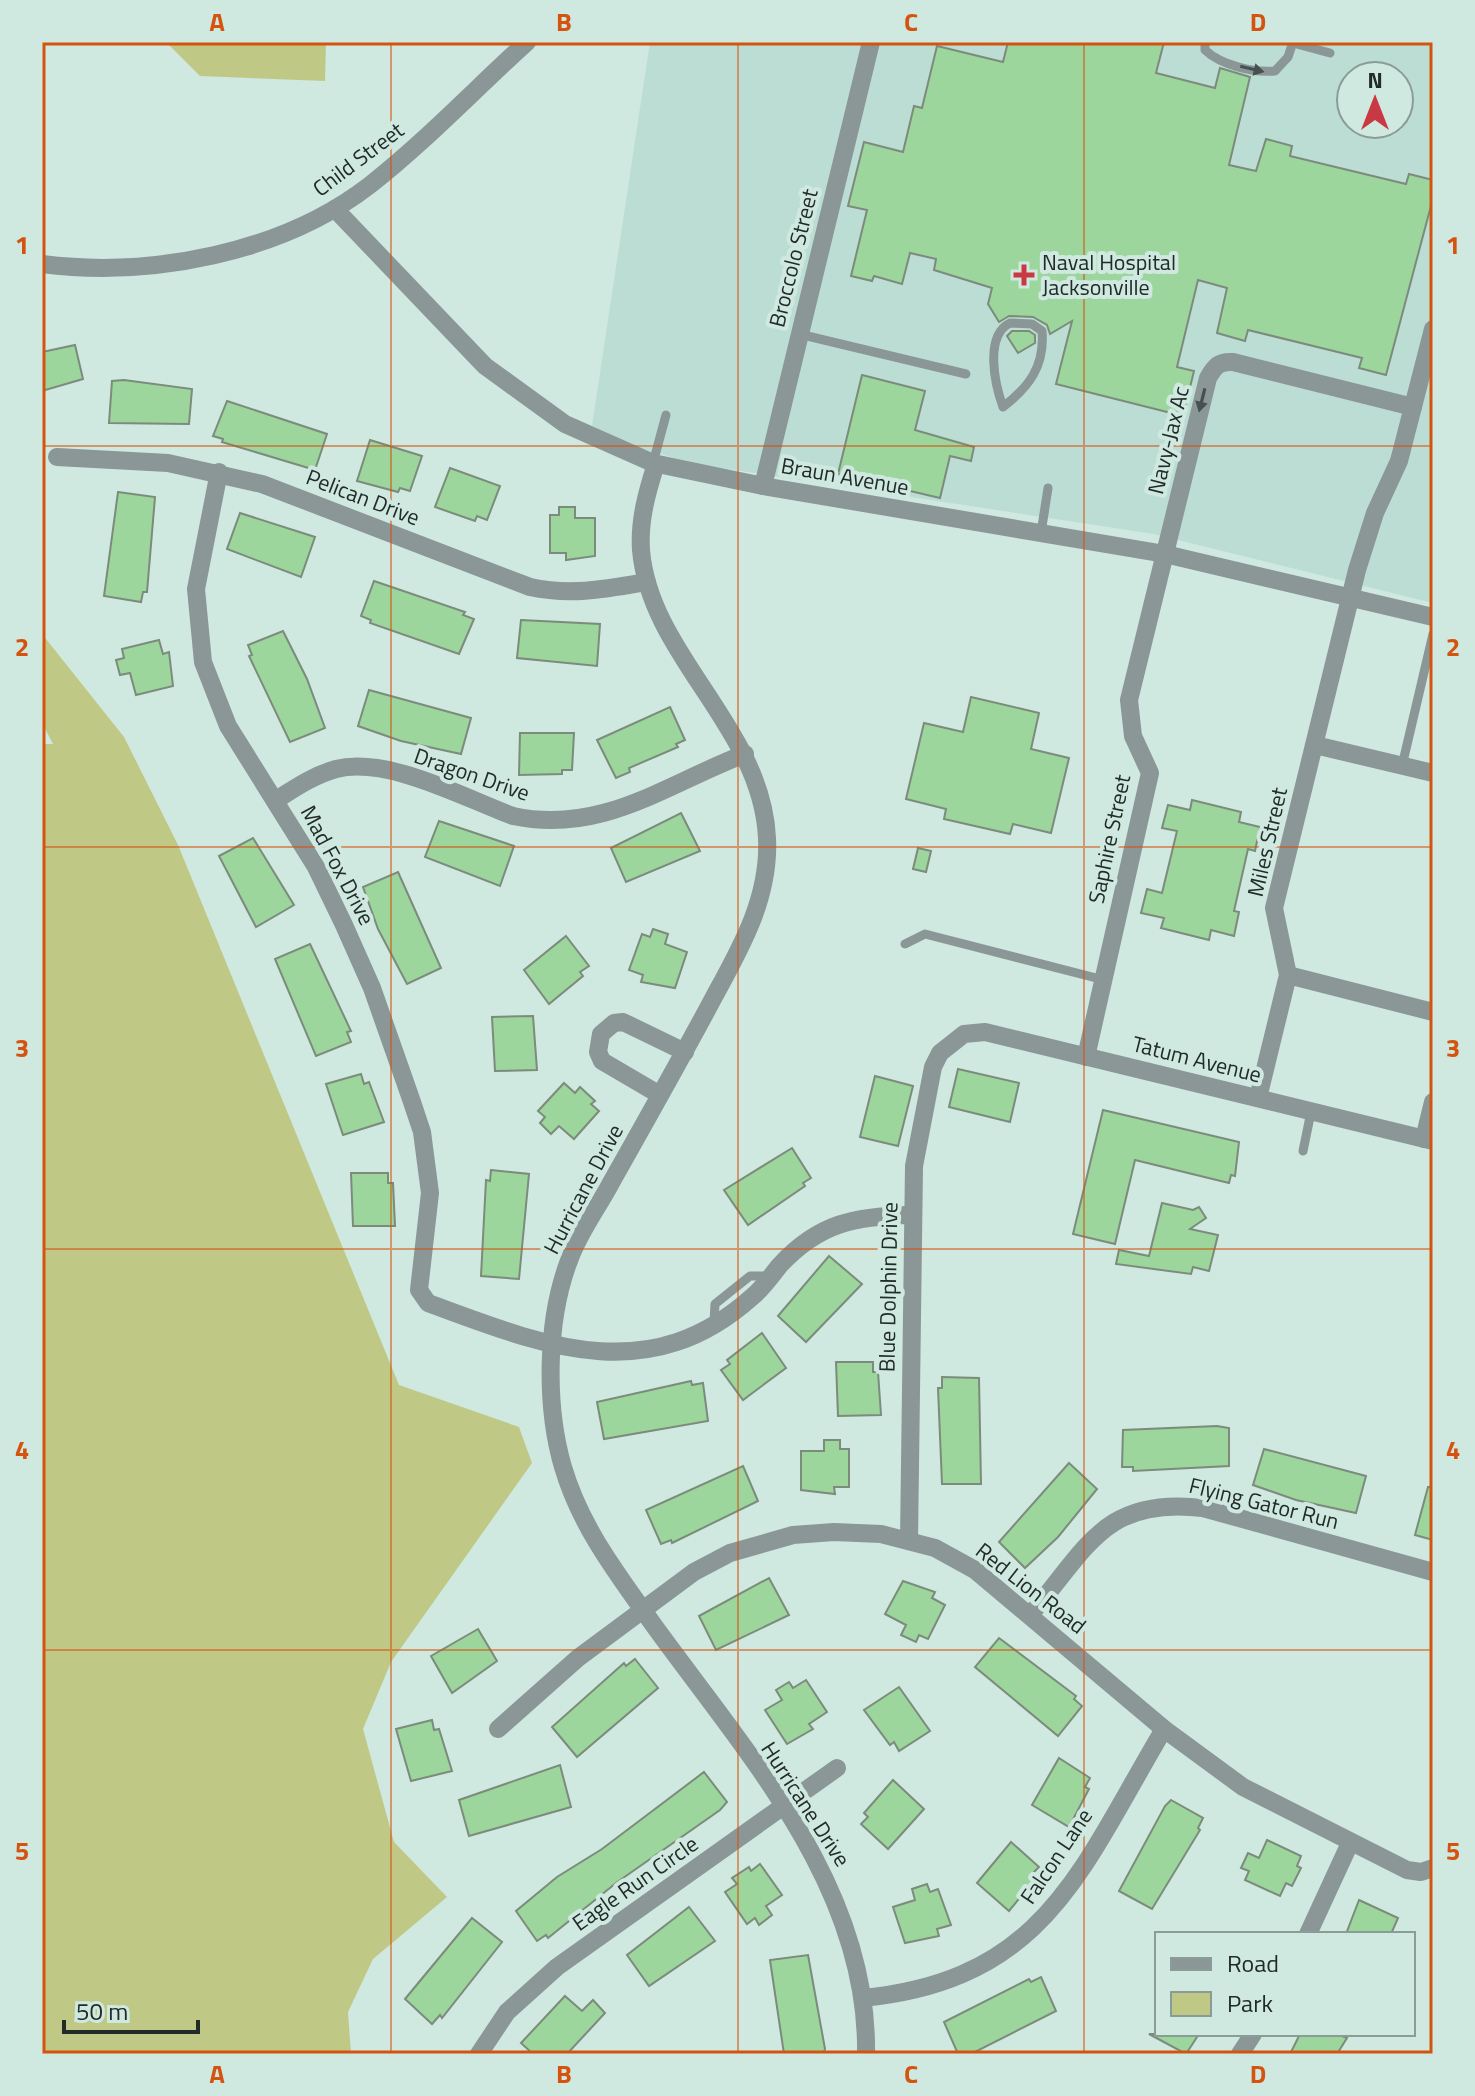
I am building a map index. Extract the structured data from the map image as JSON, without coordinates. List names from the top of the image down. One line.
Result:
{"streets":{"street":["Child Street","Broccolo Street","Navy-Jax Ac","Braun Avenue","Pelican Drive","Dragon Drive","Saphire Street","Miles Street","Mad Fox Drive","Tatum Avenue","Hurricane Drive","Blue Dolphin Drive","Flying Gator Run","Red Lion Road","Falcon Lane","Eagle Run Circle"]},"crossings":[["Child Street","Braun Avenue"],["Broccolo Street","Braun Avenue"],["Navy-Jax Ac","Braun Avenue"],["Navy-Jax Ac","Saphire Street"],["Braun Avenue","Miles Street"],["Braun Avenue","Hurricane Drive"],["Pelican Drive","Mad Fox Drive"],["Pelican Drive","Hurricane Drive"],["Dragon Drive","Mad Fox Drive"],["Dragon Drive","Hurricane Drive"],["Saphire Street","Tatum Avenue"],["Miles Street","Tatum Avenue"],["Mad Fox Drive","Hurricane Drive"],["Tatum Avenue","Blue Dolphin Drive"],["Hurricane Drive","Red Lion Road"],["Hurricane Drive","Falcon Lane"],["Hurricane Drive","Eagle Run Circle"],["Blue Dolphin Drive","Red Lion Road"],["Flying Gator Run","Red Lion Road"],["Red Lion Road","Falcon Lane"]],"places":{"health":["Naval Hospital Jacksonville"]},"legend":["Road","Park"],"scale_bar":"50 m","north":"top","grid":{"columns":["A","B","C","D"],"rows":["1","2","3","4","5"]}}
